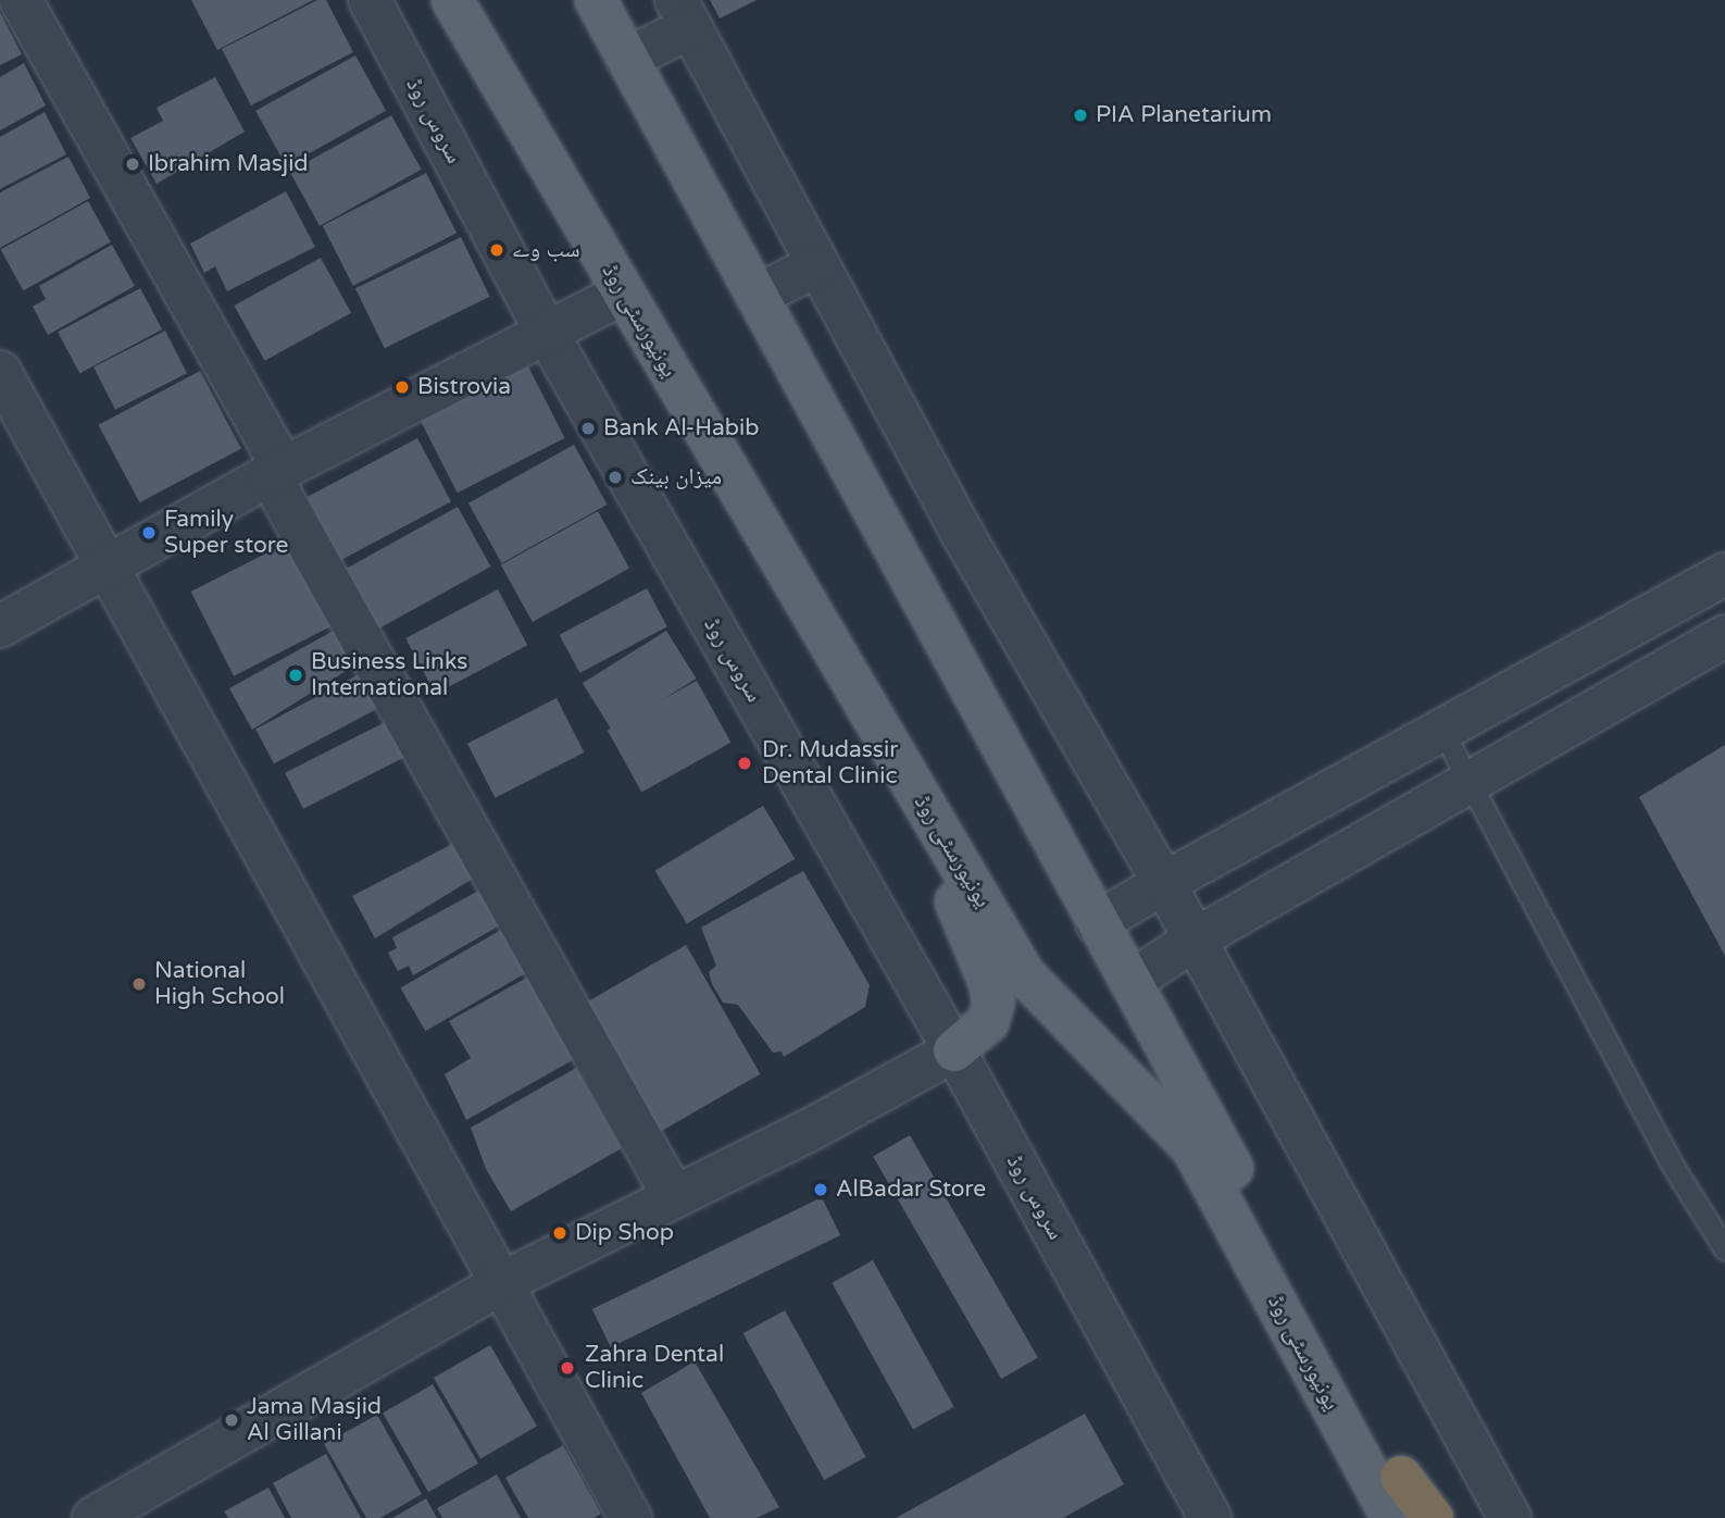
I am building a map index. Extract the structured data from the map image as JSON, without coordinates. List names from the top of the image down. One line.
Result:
{"streets":{"main road":["یونیورسٹی روڈ"],"street":["سروس روڈ"]},"places":["PIA Planetarium","Ibrahim Masjid","سب وے","Bistrovia","Bank Al-Habib","میزان بینک","Family Super store","Business Links International","Dr. Mudassir Dental Clinic","National High School","AlBadar Store","Dip Shop","Zahra Dental Clinic","Jama Masjid Al Gillani"]}
